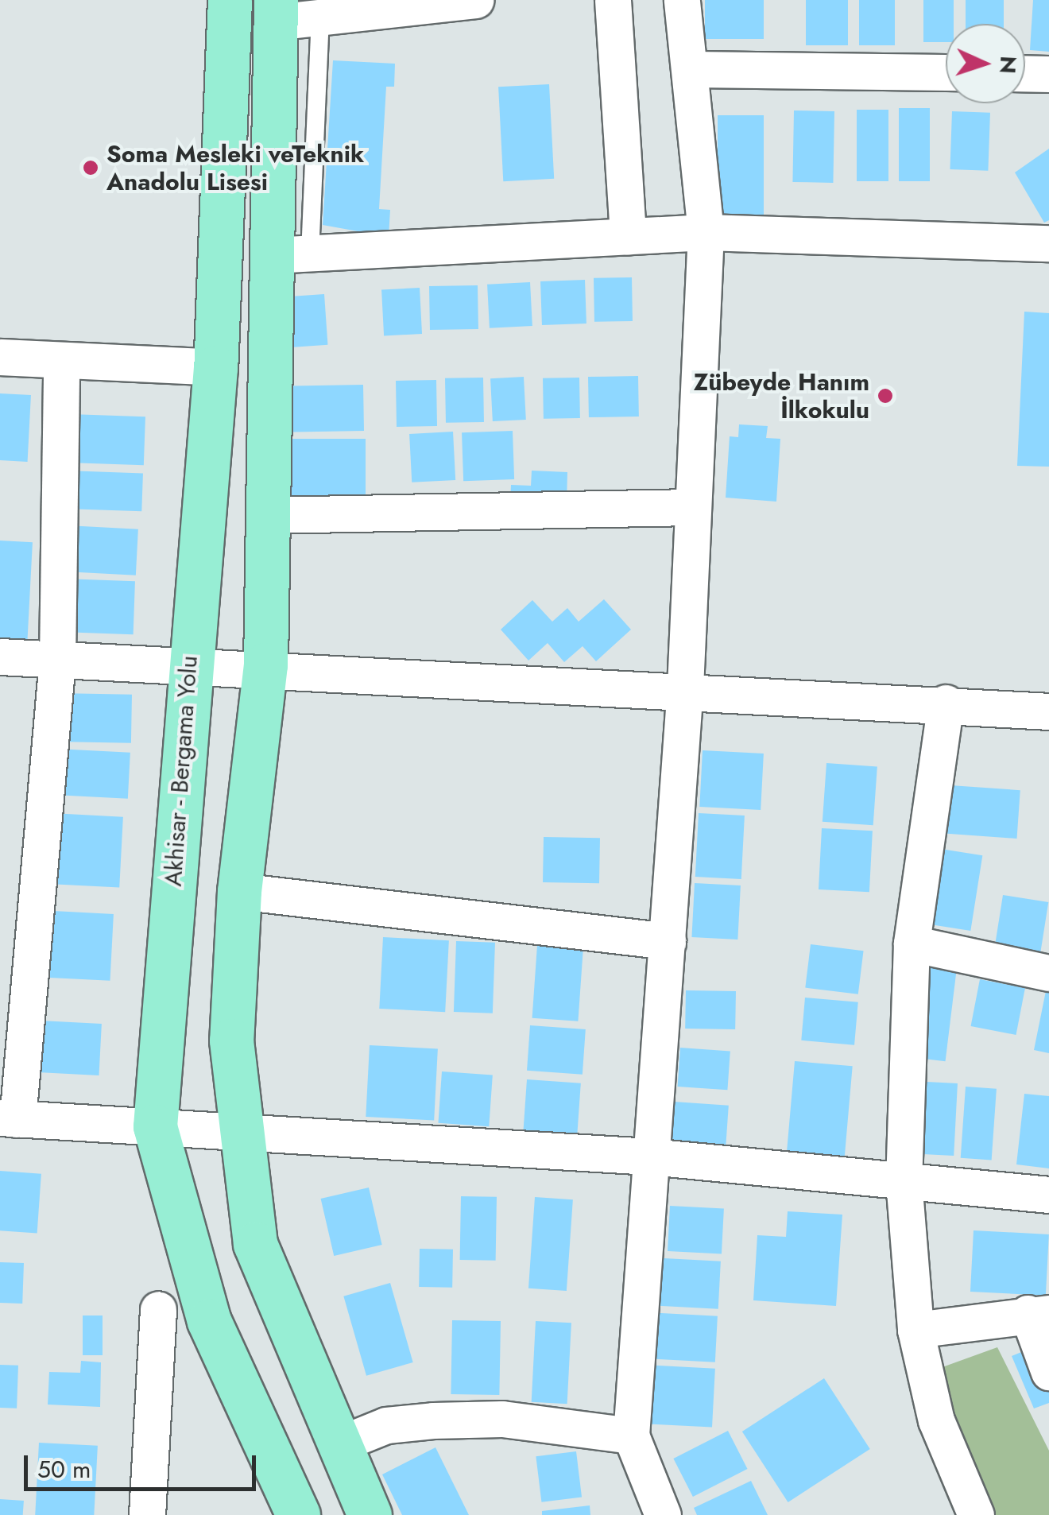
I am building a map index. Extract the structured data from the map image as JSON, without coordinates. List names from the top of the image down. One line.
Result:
{"streets":{"main road":["Akhisar - Bergama Yolu"]},"places":["Soma Mesleki veTeknik Anadolu Lisesi","Zübeyde Hanım İlkokulu"],"scale_bar":"50 m","north":"right"}
